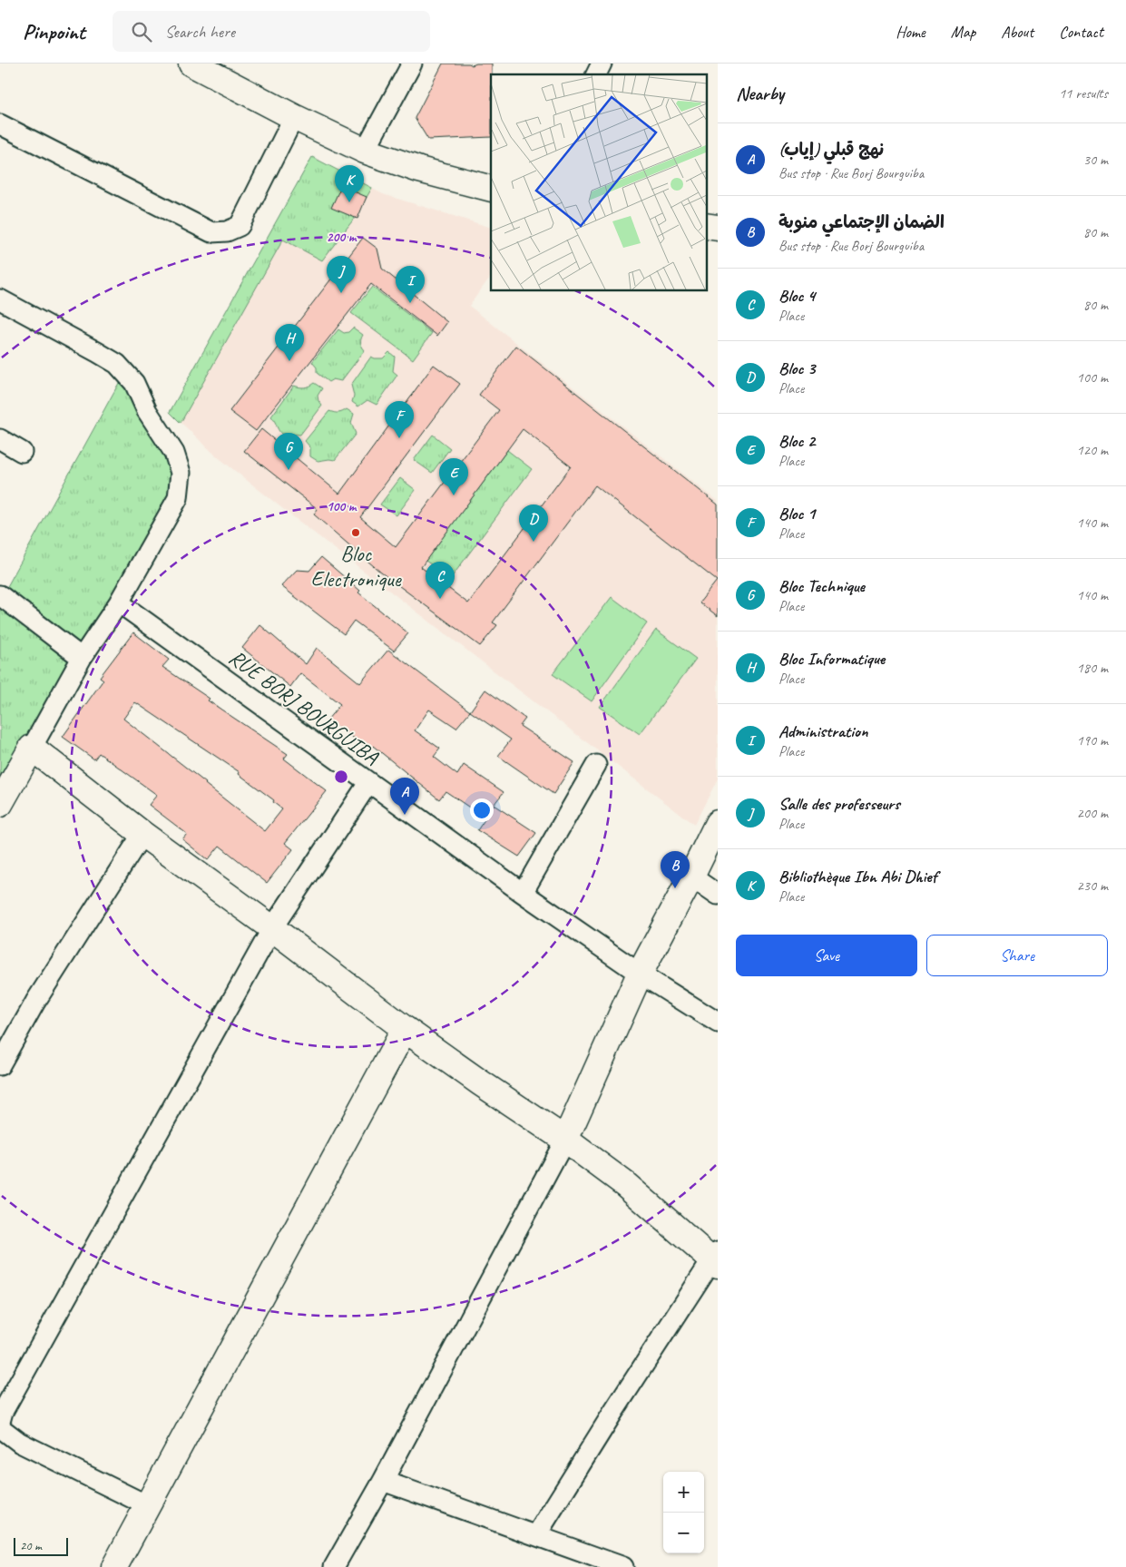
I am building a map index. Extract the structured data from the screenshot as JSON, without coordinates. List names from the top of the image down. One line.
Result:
{"streets":{"street":["RUE BORJ BOURGUIBA"]},"places":["Bloc Electronique"],"scale_bar":"20 m","page":{"header":"Pinpoint","search":"Search here","nav":["Home","Map","About","Contact"],"heading":["Nearby","11 results"],"list":[{"mark":"A","name":"نهج قبلي (إياب)","note":"Bus stop · Rue Borj Bourguiba","value":"30 m"},{"mark":"B","name":"الضمان الإجتماعي منوبة","note":"Bus stop · Rue Borj Bourguiba","value":"80 m"},{"mark":"C","name":"Bloc 4","note":"Place","value":"80 m"},{"mark":"D","name":"Bloc 3","note":"Place","value":"100 m"},{"mark":"E","name":"Bloc 2","note":"Place","value":"120 m"},{"mark":"F","name":"Bloc 1","note":"Place","value":"140 m"},{"mark":"G","name":"Bloc Technique","note":"Place","value":"140 m"},{"mark":"H","name":"Bloc Informatique","note":"Place","value":"180 m"},{"mark":"I","name":"Administration","note":"Place","value":"190 m"},{"mark":"J","name":"Salle des professeurs","note":"Place","value":"200 m"},{"mark":"K","name":"Bibliothèque Ibn Abi Dhief","note":"Place","value":"230 m"}],"pins":["K","J","I","H","F","G","E","D","C","A","B"],"buttons":["Save","Share"],"map_buttons":["+","−"],"scale":"20 m"},"rings":["200 m","100 m"]}
